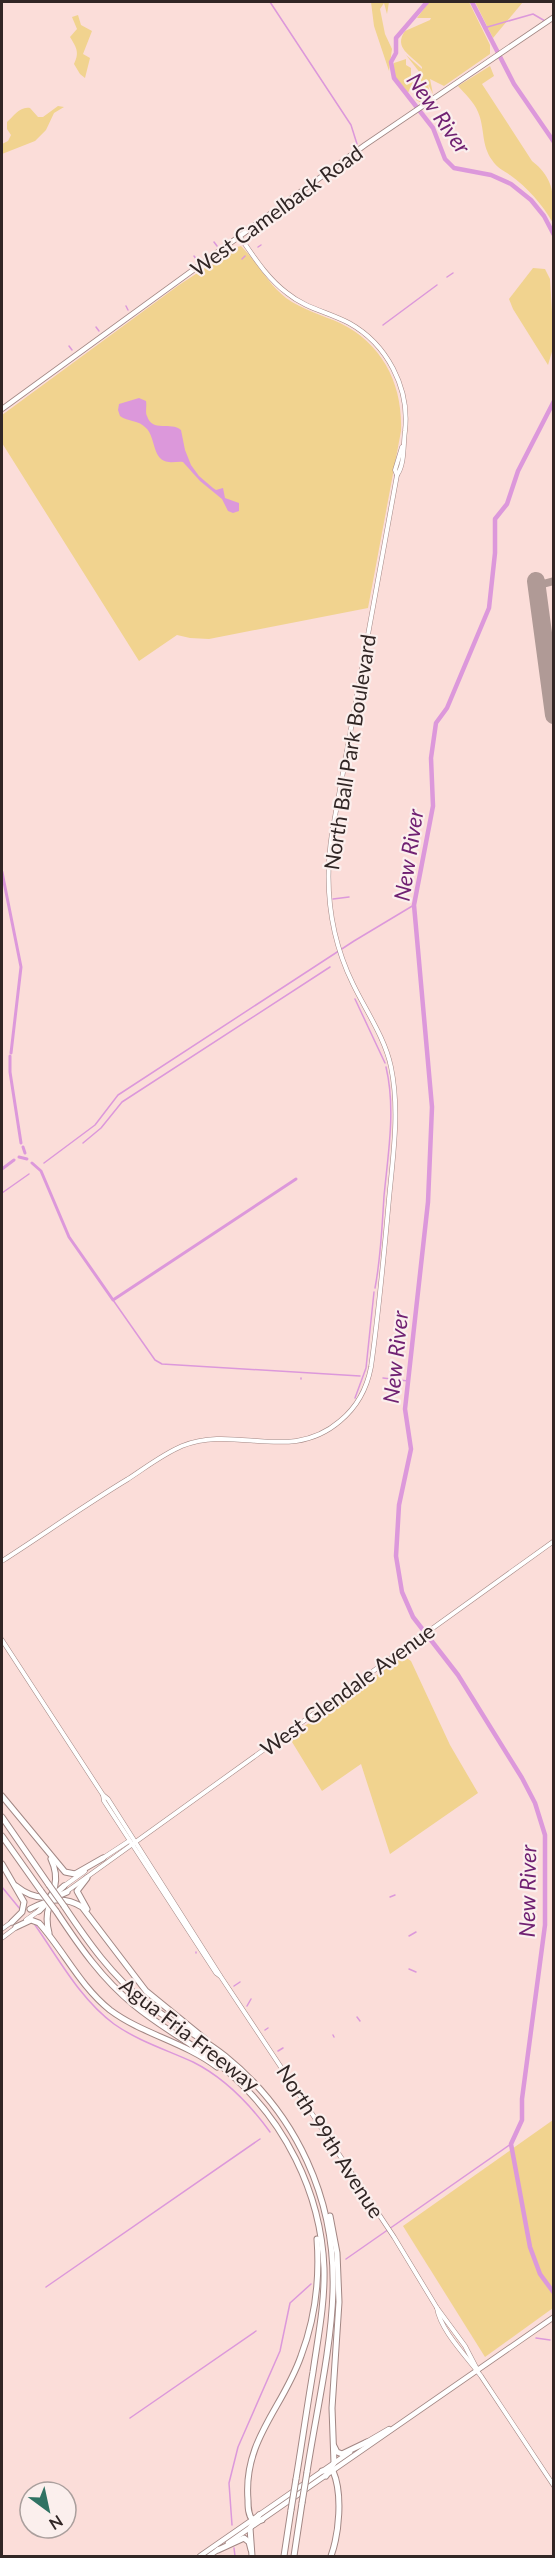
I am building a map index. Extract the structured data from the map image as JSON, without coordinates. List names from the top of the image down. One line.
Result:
{"streets":{"highway":["Agua Fria Freeway"],"main road":["West Camelback Road","North Ball Park Boulevard","West Glendale Avenue","North 99th Avenue"]},"crossings":[["West Camelback Road","North Ball Park Boulevard"],["West Glendale Avenue","North 99th Avenue"]],"water":["New River"],"north":"bottom right"}
